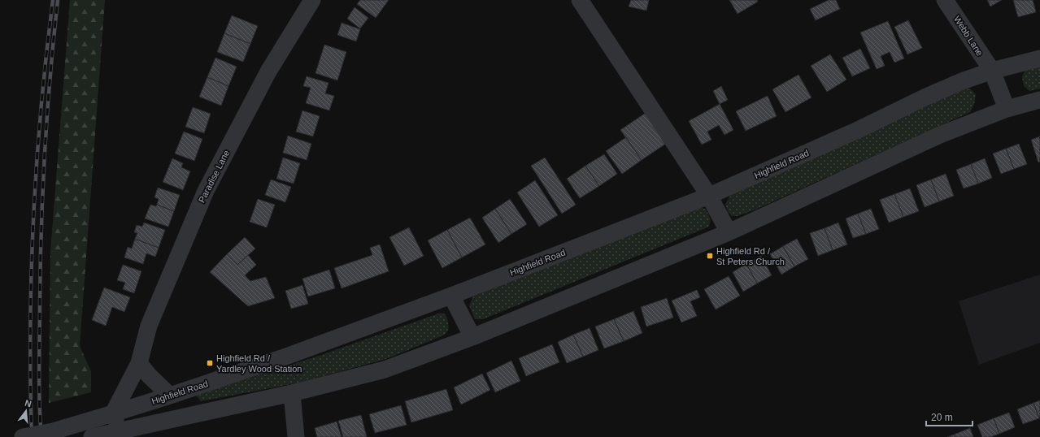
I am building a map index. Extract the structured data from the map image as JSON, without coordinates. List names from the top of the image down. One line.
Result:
{"streets":{"street":["Webb Lane","Highfield Road","Paradise Lane"]},"crossings":[["Webb Lane","Highfield Road"],["Highfield Road","Paradise Lane"]],"places":{"transit":["Highfield Rd / St Peters Church","Highfield Rd / Yardley Wood Station"]},"scale_bar":"20 m","north":"top"}
